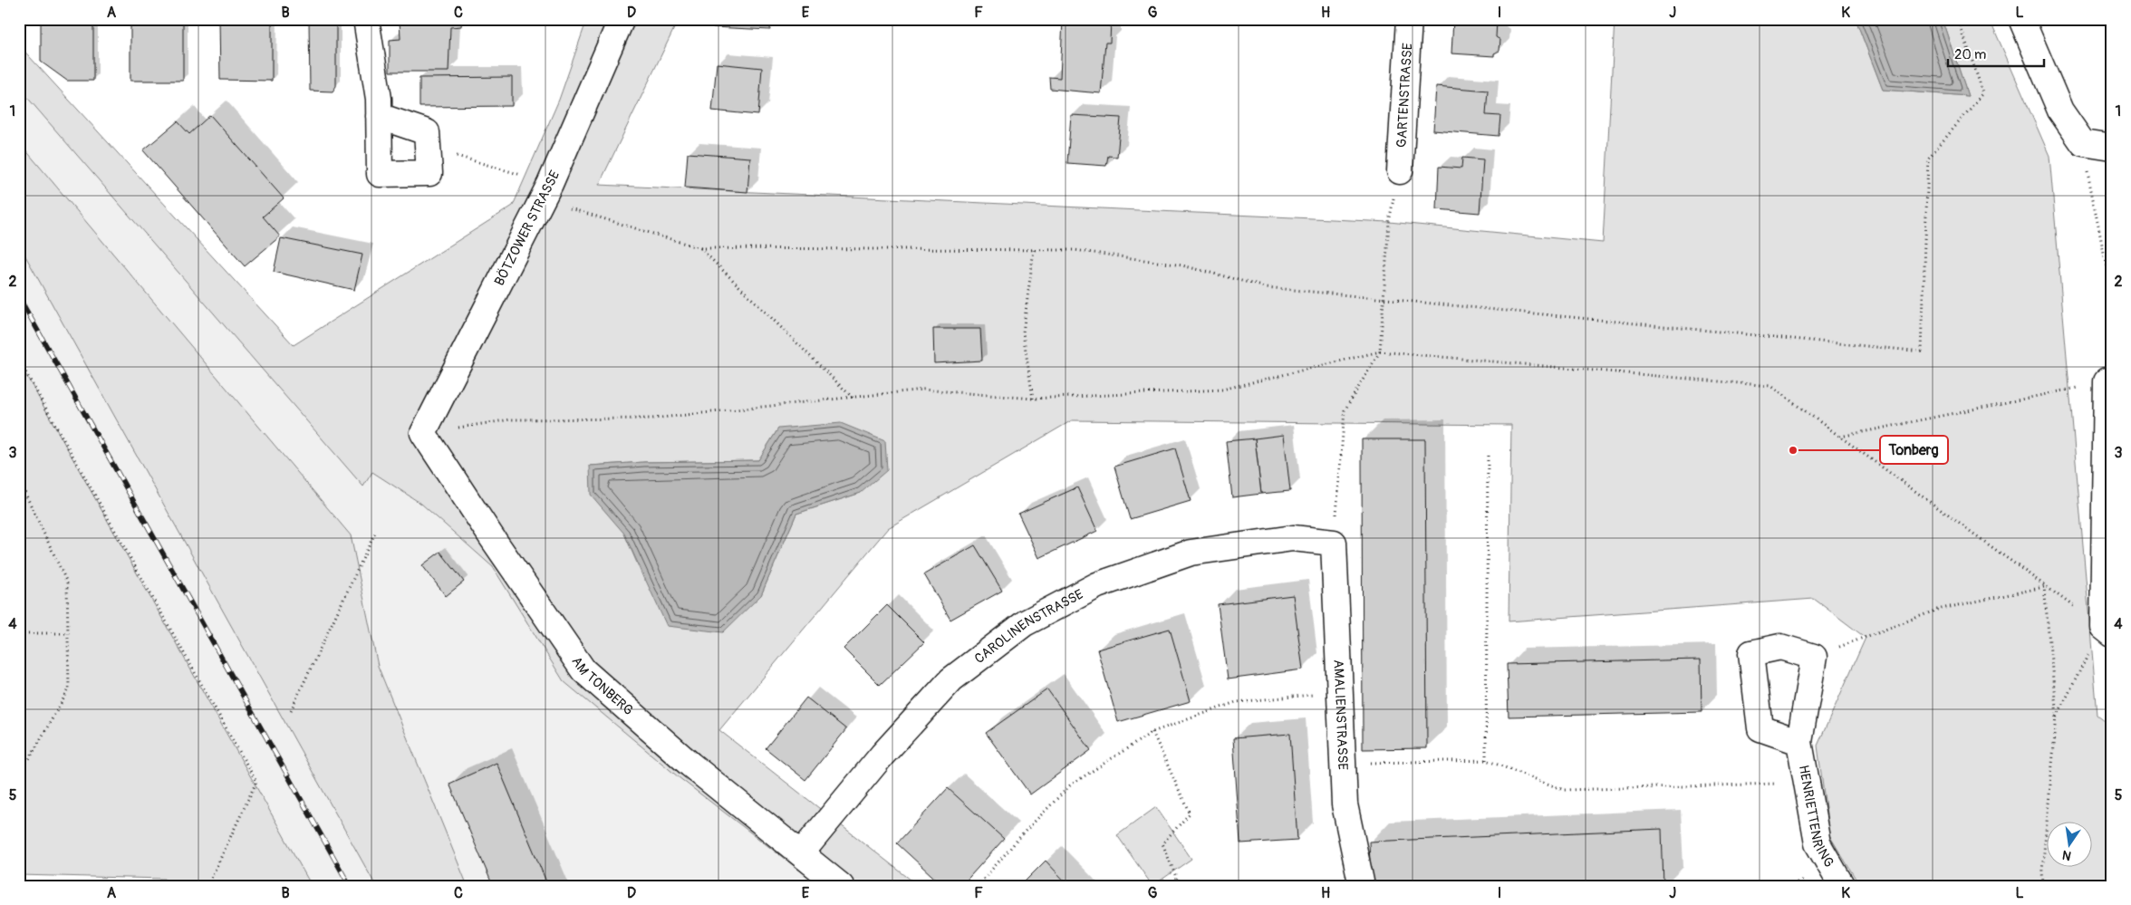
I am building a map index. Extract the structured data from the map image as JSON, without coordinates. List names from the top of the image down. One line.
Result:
{"streets":{"street":["GARTENSTRASSE","BÖTZOWER STRASSE","CAROLINENSTRASSE","AM TONBERG","AMALIENSTRASSE","HENRIETTENRING"]},"crossings":[["BÖTZOWER STRASSE","AM TONBERG"],["CAROLINENSTRASSE","AM TONBERG"],["CAROLINENSTRASSE","AMALIENSTRASSE"]],"places":["Tonberg"],"scale_bar":"20 m","north":"bottom","grid":{"columns":["A","B","C","D","E","F","G","H","I","J","K","L"],"rows":["1","2","3","4","5"]}}
